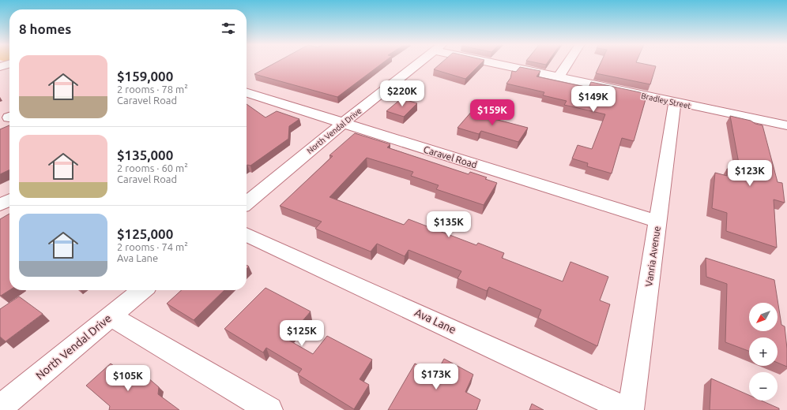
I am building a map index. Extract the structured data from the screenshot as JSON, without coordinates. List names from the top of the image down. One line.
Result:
{"streets":{"street":["Bradley Street","North Vendal Drive","Caravel Road","Vanria Avenue","Ava Lane"]},"crossings":[["Bradley Street","Vanria Avenue"],["North Vendal Drive","Caravel Road"],["Caravel Road","Vanria Avenue"]],"north":"bottom left","page":{"heading":"8 homes","list":[{"name":"$159,000","note":"2 rooms · 78 m² · Caravel Road"},{"name":"$135,000","note":"2 rooms · 60 m² · Caravel Road"},{"name":"$125,000","note":"2 rooms · 74 m² · Ava Lane"}],"price":["$220K","$149K","$159K","$123K","$135K","$125K","$173K","$105K"],"map_buttons":["+","−"]}}
